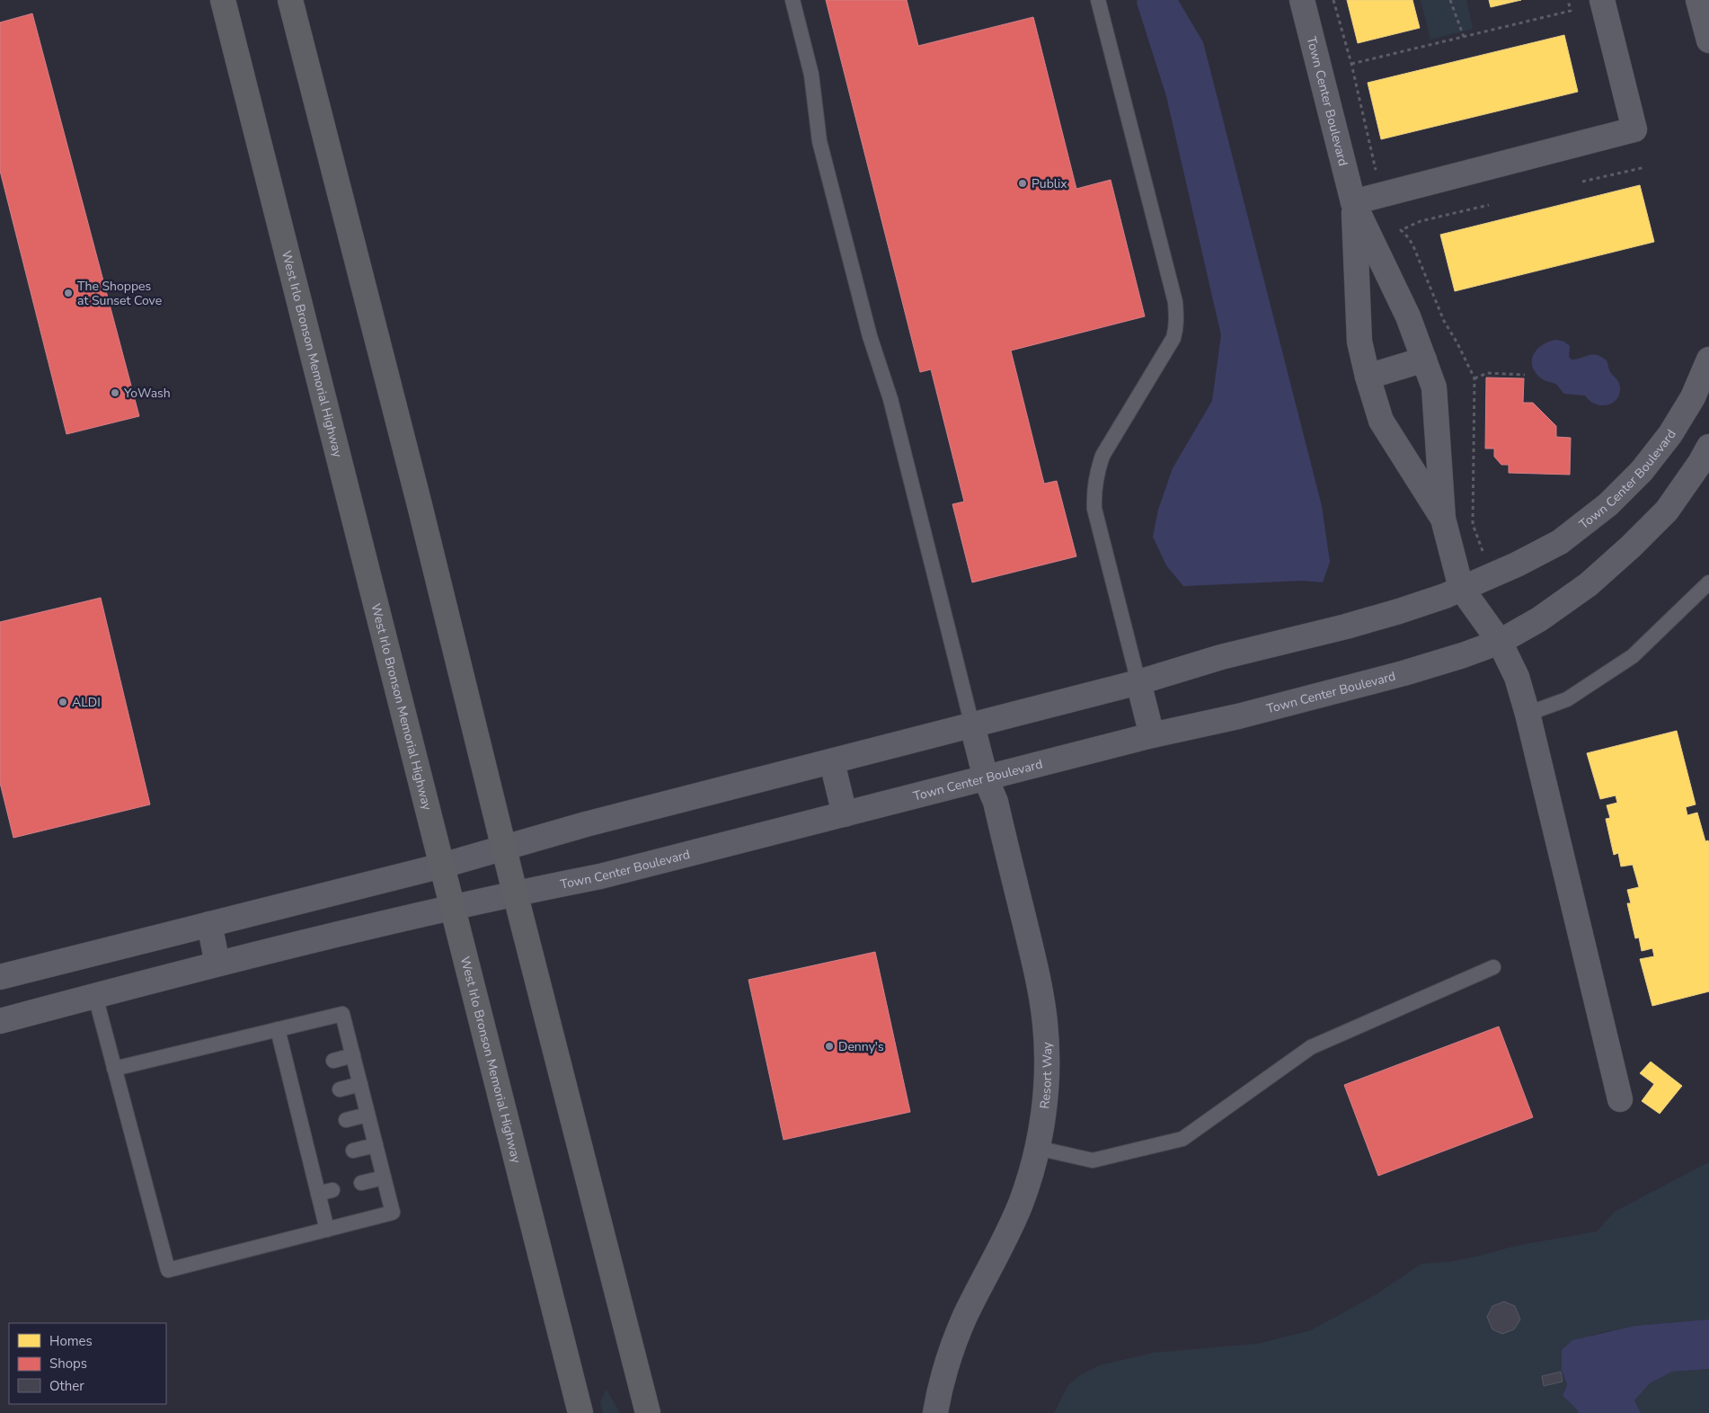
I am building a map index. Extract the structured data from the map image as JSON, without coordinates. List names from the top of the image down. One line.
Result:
{"streets":{"highway":["West Irlo Bronson Memorial Highway"],"street":["Town Center Boulevard","Resort Way"]},"crossings":[["Town Center Boulevard","West Irlo Bronson Memorial Highway"],["Town Center Boulevard","Resort Way"]],"places":["Publix","The Shoppes at Sunset Cove","YoWash","ALDI","Denny's"],"legend":["Homes","Shops","Other"]}
